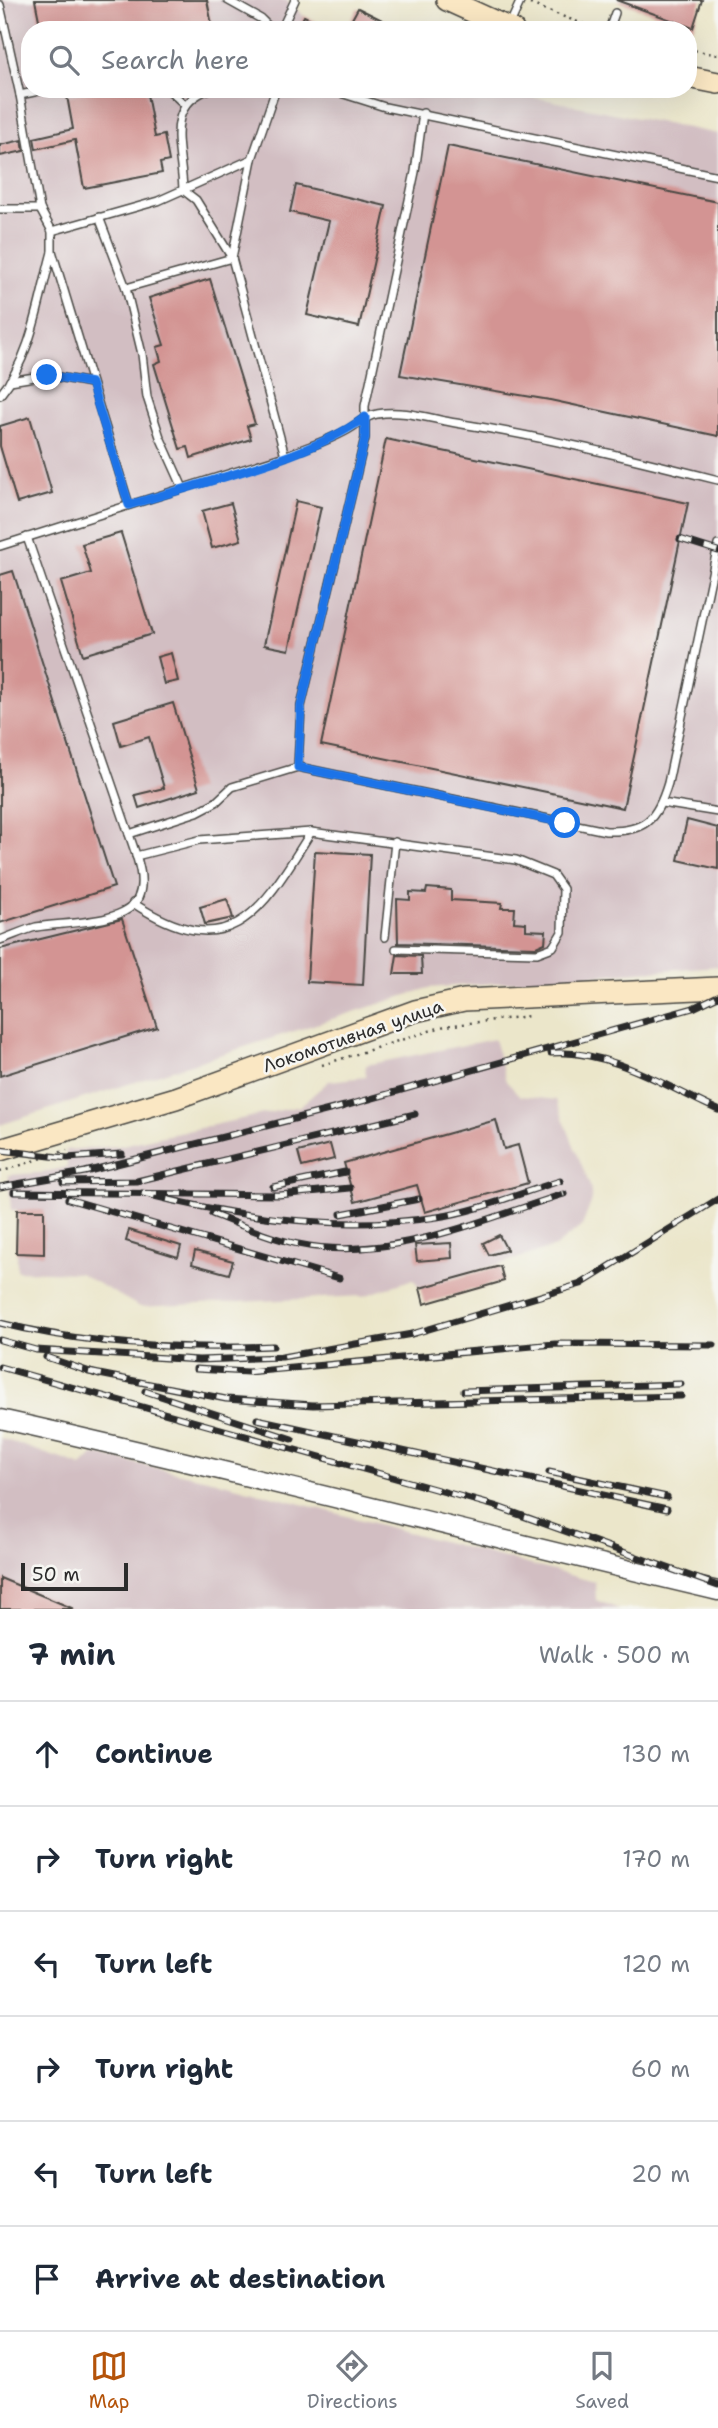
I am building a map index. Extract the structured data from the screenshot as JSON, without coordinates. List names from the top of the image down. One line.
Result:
{"streets":{"main road":["Локомотивная улица"]},"scale_bar":"50 m","page":{"search":"Search here","scale":"50 m","heading":["7 min","Walk · 500 m"],"list":[["Continue","130 m"],["Turn right","170 m"],["Turn left","120 m"],["Turn right","60 m"],["Turn left","20 m"],"Arrive at destination"],"nav":["Map","Directions","Saved"]}}
